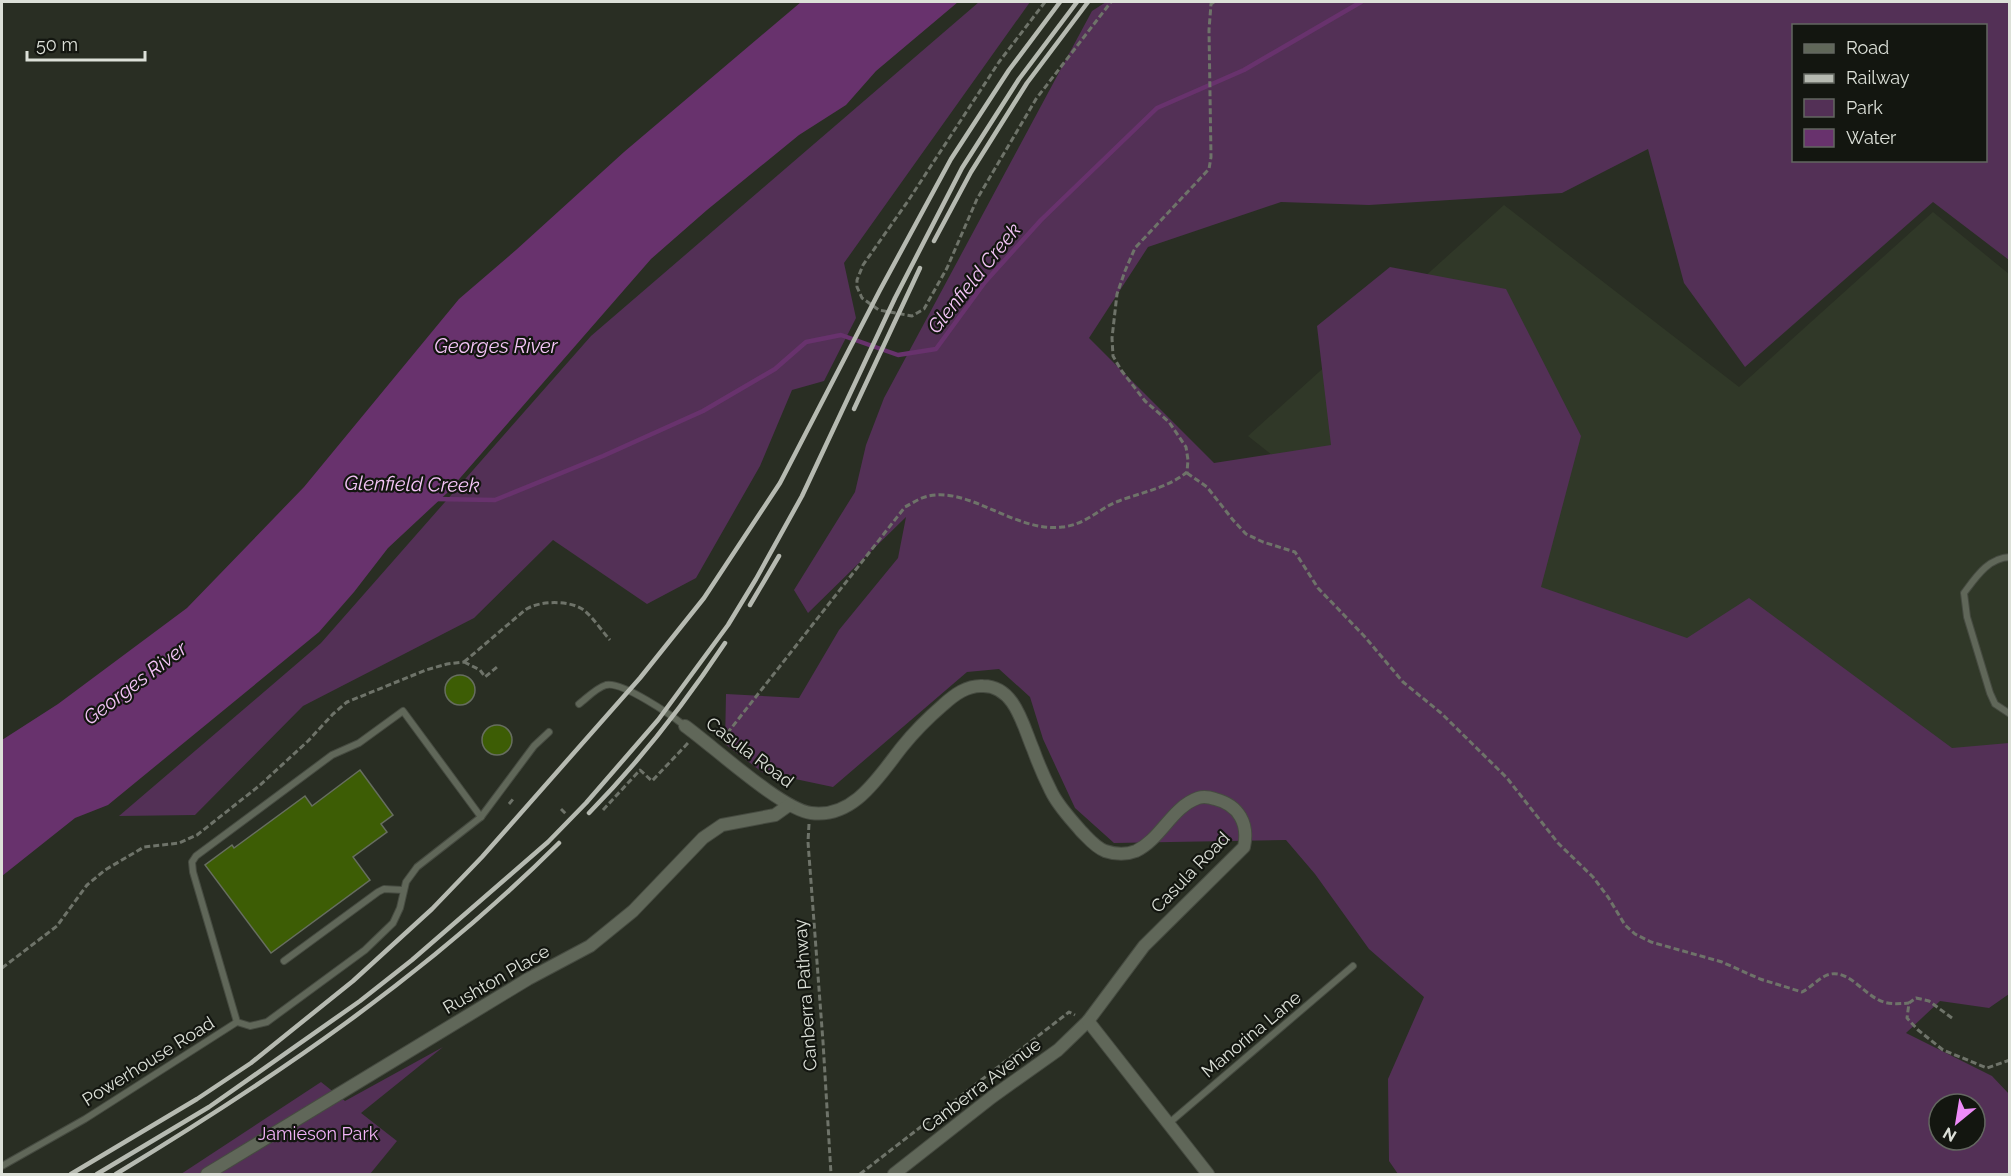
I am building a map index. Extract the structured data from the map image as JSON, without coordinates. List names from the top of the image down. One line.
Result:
{"streets":{"street":["Casula Road","Rushton Place","Canberra Avenue"],"lane":["Manorina Lane","Powerhouse Road"],"path":["Canberra Pathway"]},"crossings":[["Casula Road","Rushton Place"],["Casula Road","Canberra Pathway"],["Casula Road","Canberra Avenue"]],"water":["Glenfield Creek","Georges River"],"parks":["Jamieson Park"],"legend":["Road","Railway","Park","Water"],"scale_bar":"50 m","north":"bottom left"}
